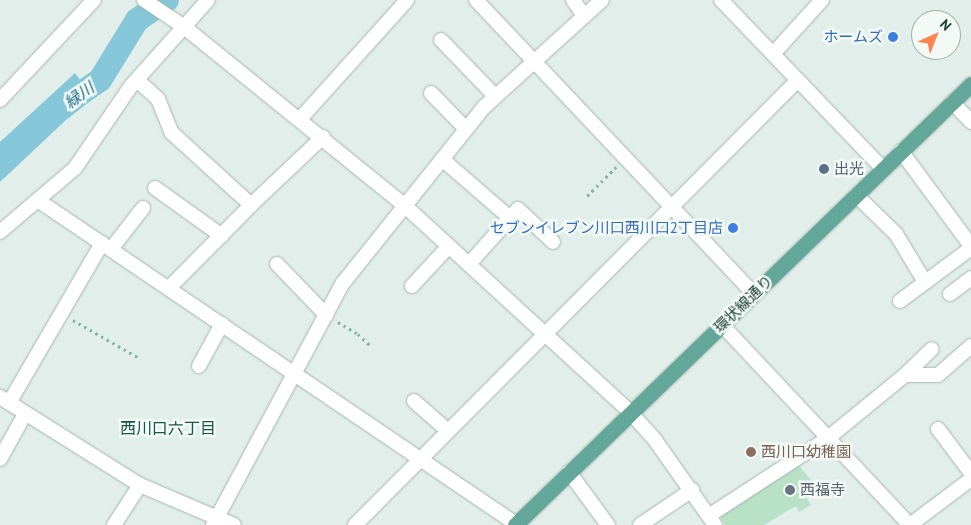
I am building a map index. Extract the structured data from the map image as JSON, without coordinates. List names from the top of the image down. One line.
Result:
{"streets":{"main road":["環状線通り"]},"districts":["西川口六丁目"],"water":["緑川"],"places":["ホームズ","出光","セブンイレブン川口西川口2丁目店","西川口幼稚園","西福寺"],"north":"top right"}
